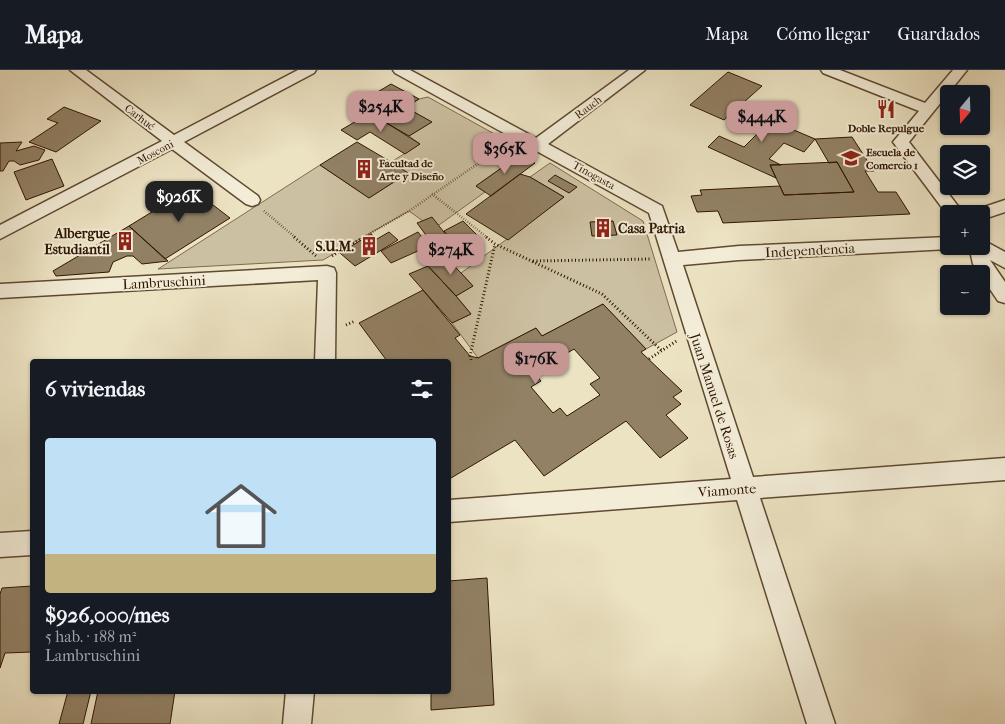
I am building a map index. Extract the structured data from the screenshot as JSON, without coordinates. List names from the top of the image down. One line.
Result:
{"streets":{"street":["Rauch","Carhué","Mosconi","Tinogasta","Independencia","Lambruschini","Juan Manuel de Rosas","Viamonte"]},"crossings":[["Rauch","Tinogasta"],["Carhué","Mosconi"],["Tinogasta","Juan Manuel de Rosas"],["Independencia","Juan Manuel de Rosas"],["Juan Manuel de Rosas","Viamonte"]],"places":{"restaurant":["Doble Repulgue"],"school or university":["Escuela de Comercio 1"],"building":["Facultad de Arte y Diseño","Casa Patria","Albergue Estudiantil","S.U.M."]},"north":"bottom","page":{"header":"Mapa","nav":["Mapa","Cómo llegar","Guardados"],"map_buttons":["+","−"],"price":["$254K","$444K","$365K","$926K","$274K","$176K"],"heading":"6 viviendas","list":[{"name":"$926,000/mes","note":"5 hab. · 188 m² · Lambruschini"}]}}
